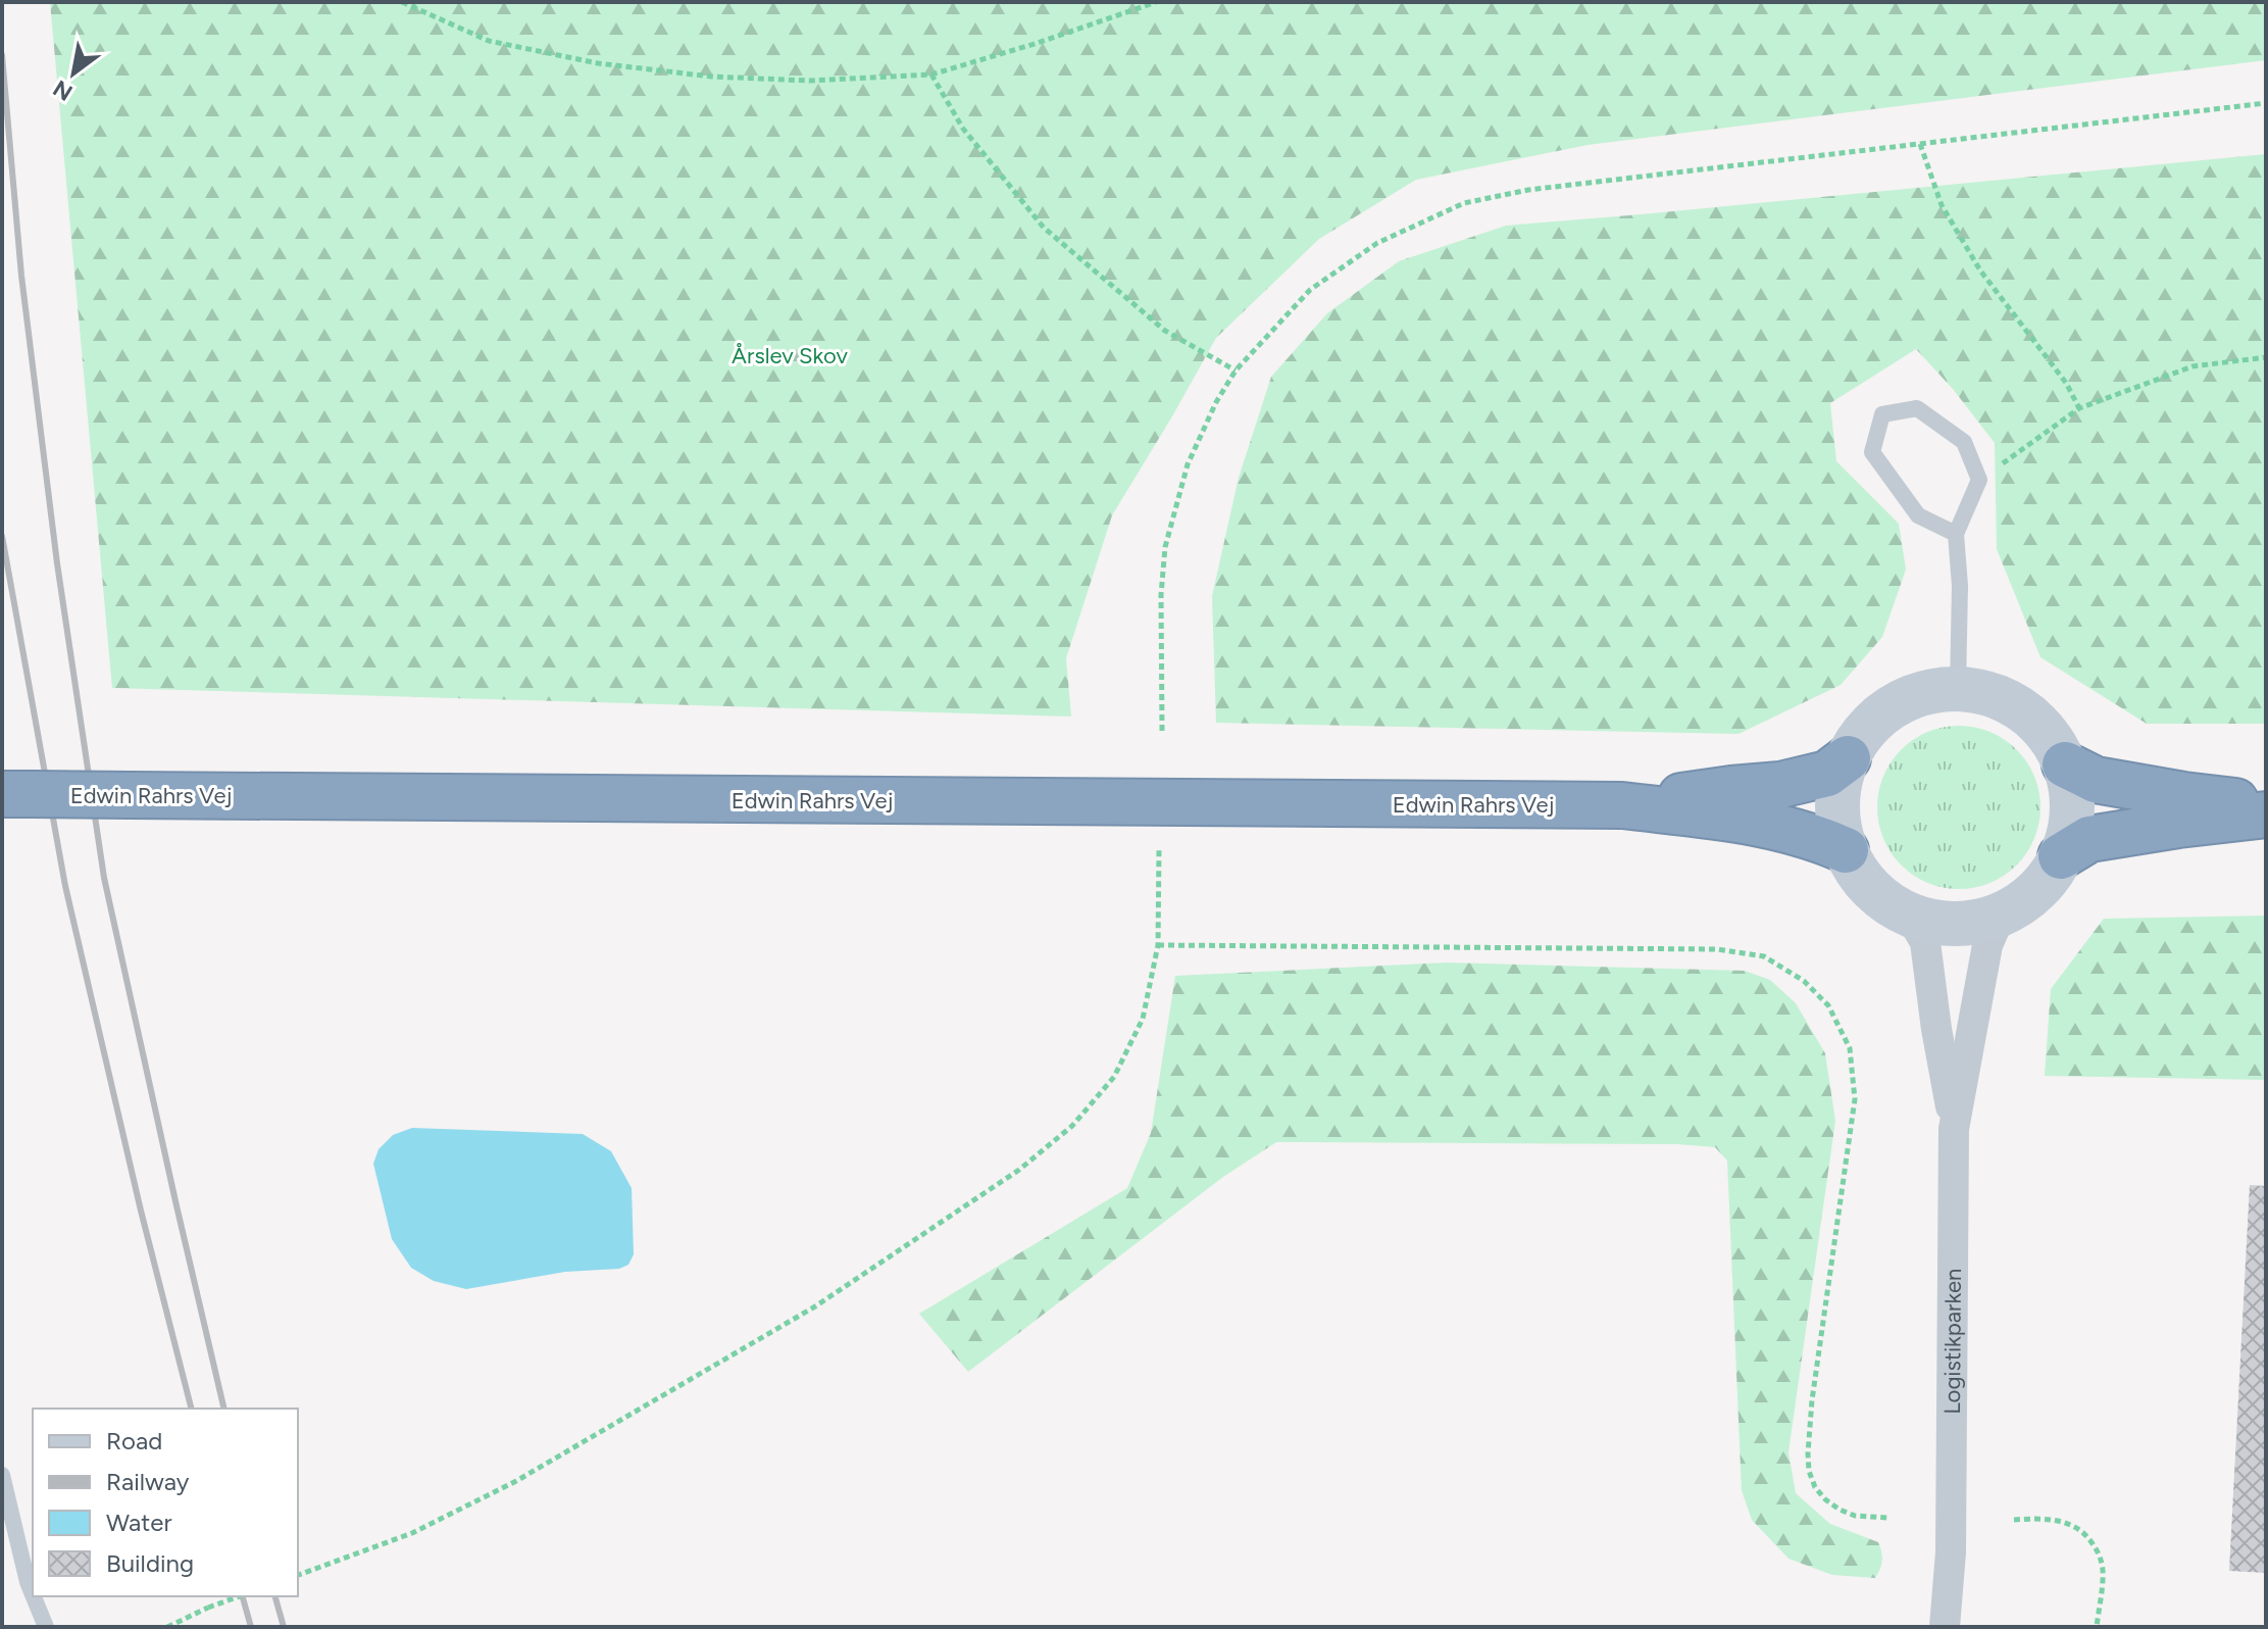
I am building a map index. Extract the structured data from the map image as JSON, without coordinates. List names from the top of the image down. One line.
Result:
{"streets":{"highway":["Edwin Rahrs Vej"],"street":["Logistikparken"]},"parks":["Årslev Skov"],"legend":["Road","Railway","Water","Building"],"north":"bottom left"}
